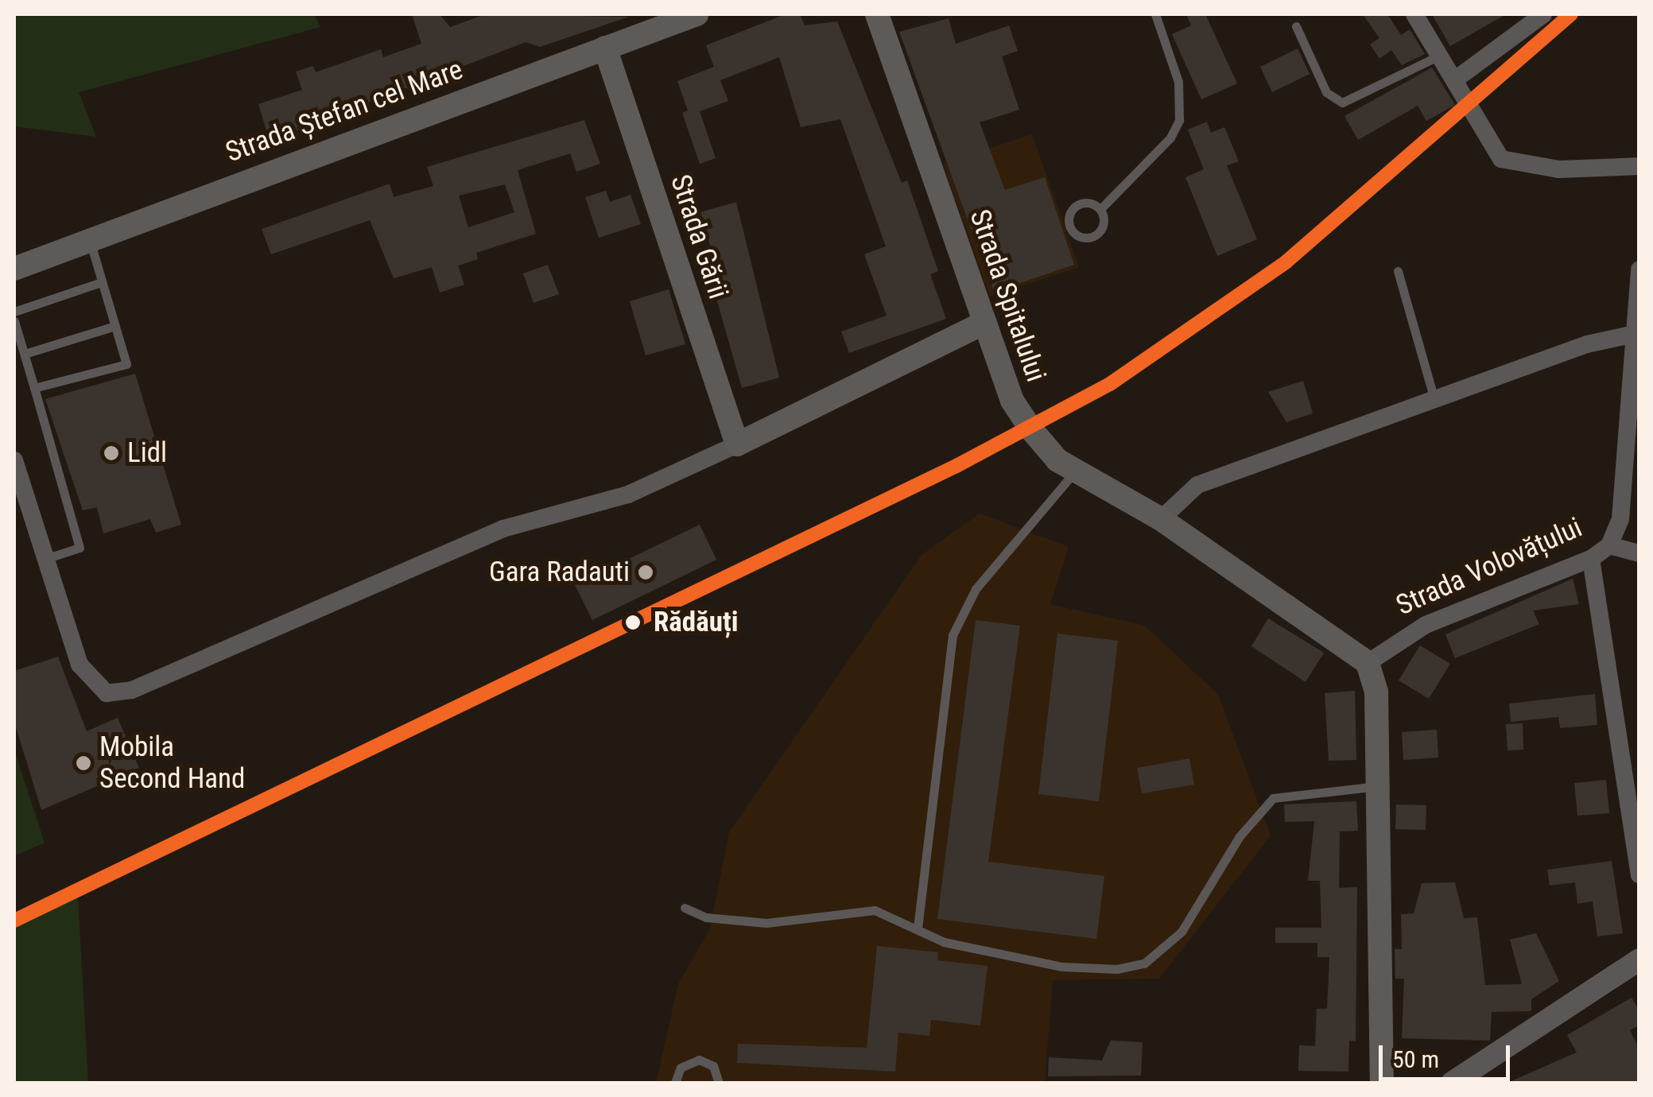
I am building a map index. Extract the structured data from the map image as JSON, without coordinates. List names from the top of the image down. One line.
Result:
{"streets":{"main road":["Strada Ștefan cel Mare","Strada Gării","Strada Spitalului"],"street":["Strada Volovățului"]},"crossings":[["Strada Ștefan cel Mare","Strada Gării"],["Strada Spitalului","Strada Volovățului"]],"places":["Lidl","Gara Radauti","Rădăuți","Mobila Second Hand"],"scale_bar":"50 m"}
